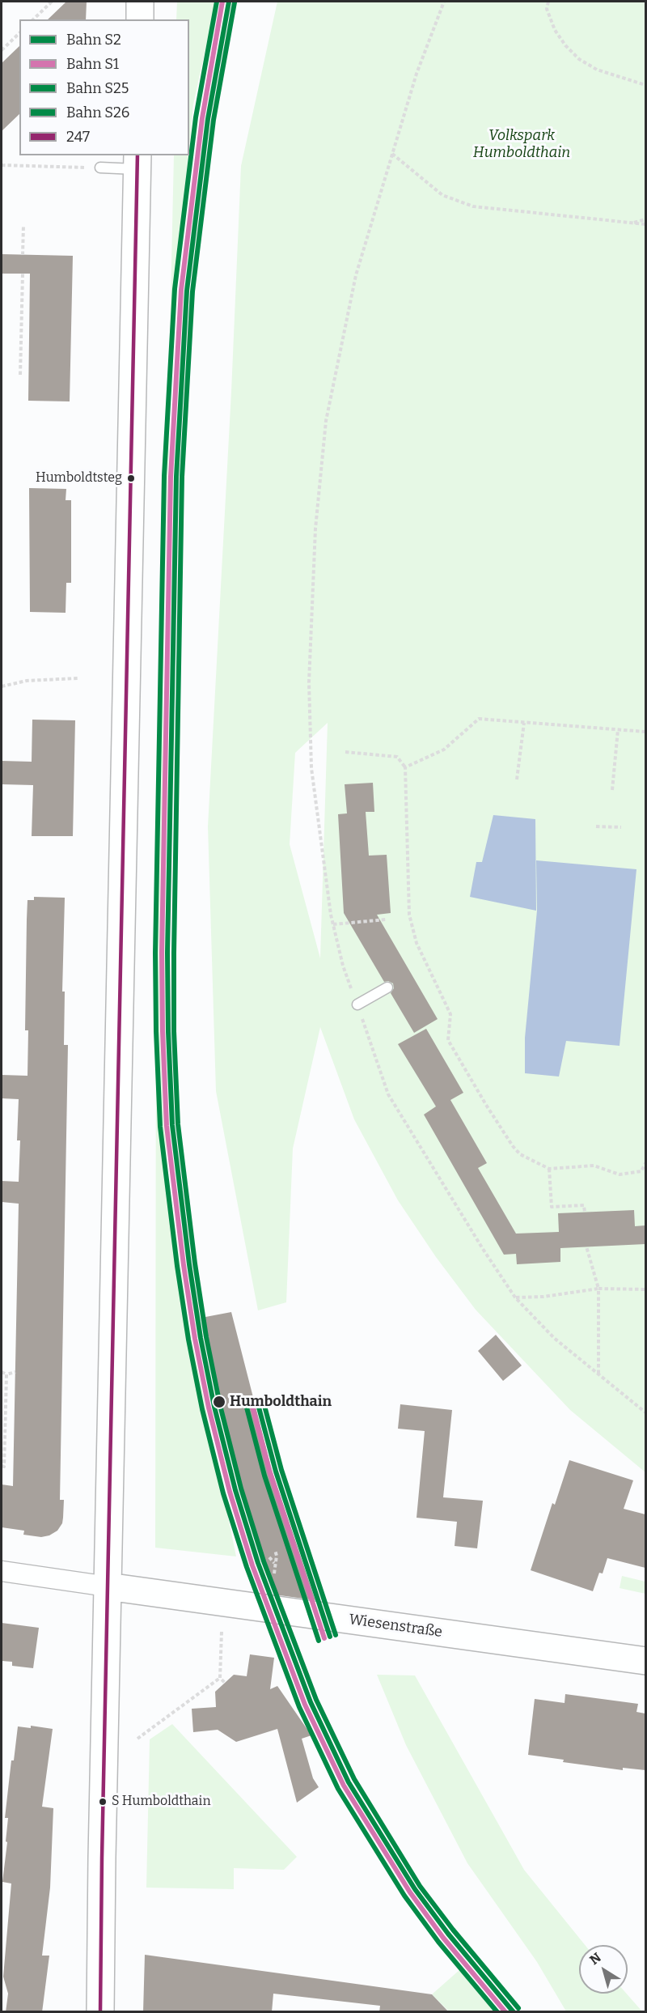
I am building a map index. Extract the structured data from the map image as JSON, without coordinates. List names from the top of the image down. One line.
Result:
{"streets":{"street":["Wiesenstraße"]},"parks":["Volkspark Humboldthain"],"places":["Humboldtsteg","Humboldthain","S Humboldthain"],"lines":["rail line S2","rail line S1","rail line S26","rail line S25","transit line 247"],"legend":["Bahn S2","Bahn S1","Bahn S25","Bahn S26","247"],"north":"top left"}
